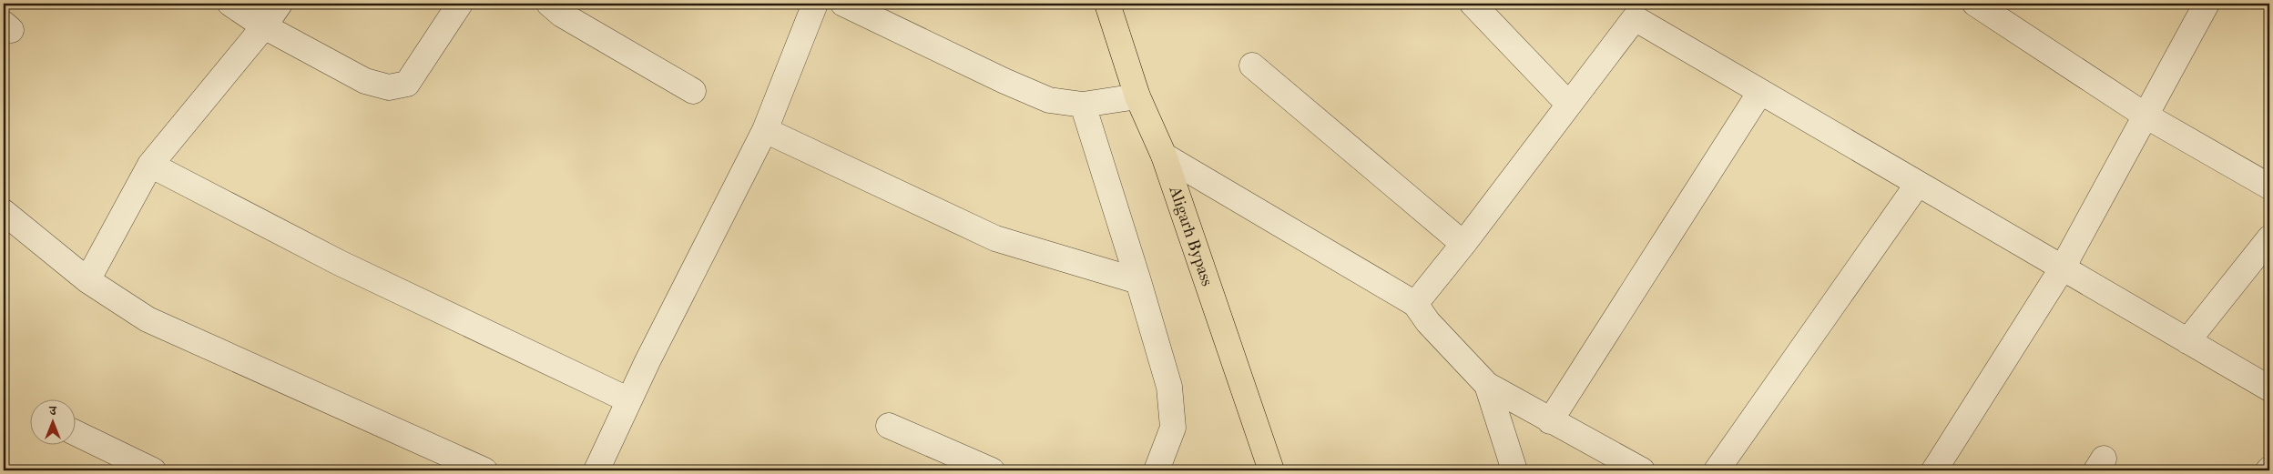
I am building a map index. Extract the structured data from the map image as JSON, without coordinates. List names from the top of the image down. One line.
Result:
{"streets":{"highway":["Aligarh Bypass"]},"north":"top"}
